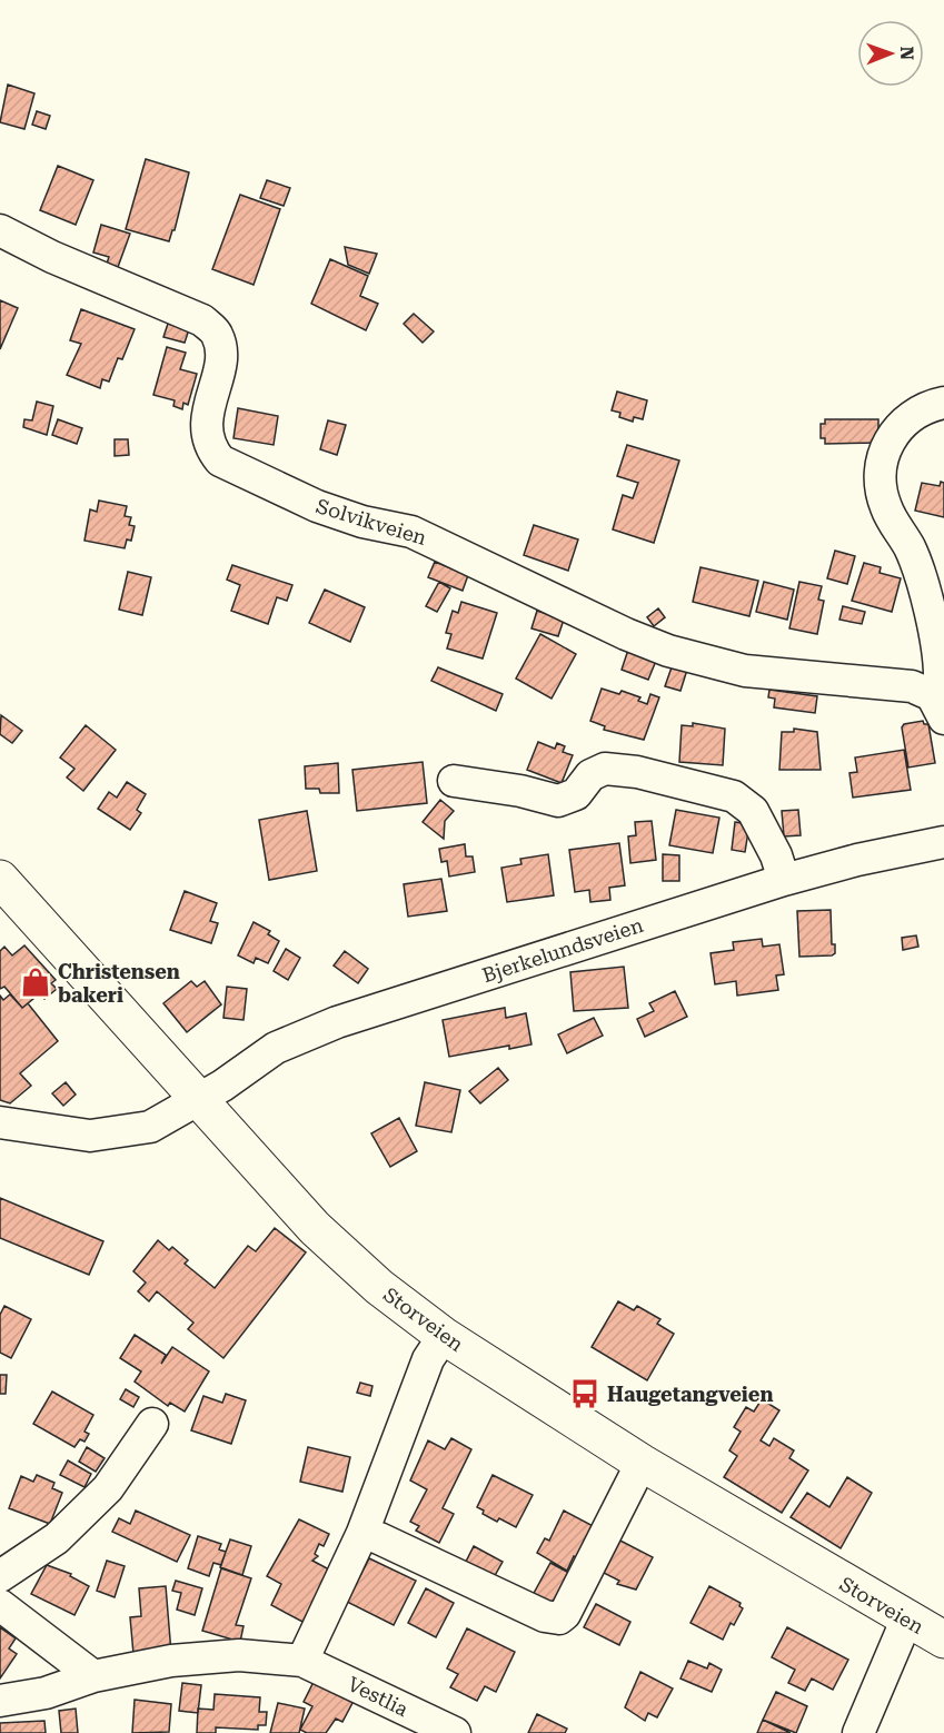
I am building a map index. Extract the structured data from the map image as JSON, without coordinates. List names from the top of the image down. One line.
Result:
{"streets":{"main road":["Storveien"],"street":["Solvikveien","Bjerkelundsveien","Vestlia"]},"crossings":[["Bjerkelundsveien","Storveien"]],"places":{"shop":["Christensen bakeri"],"bus stop":["Haugetangveien"]},"north":"right"}
